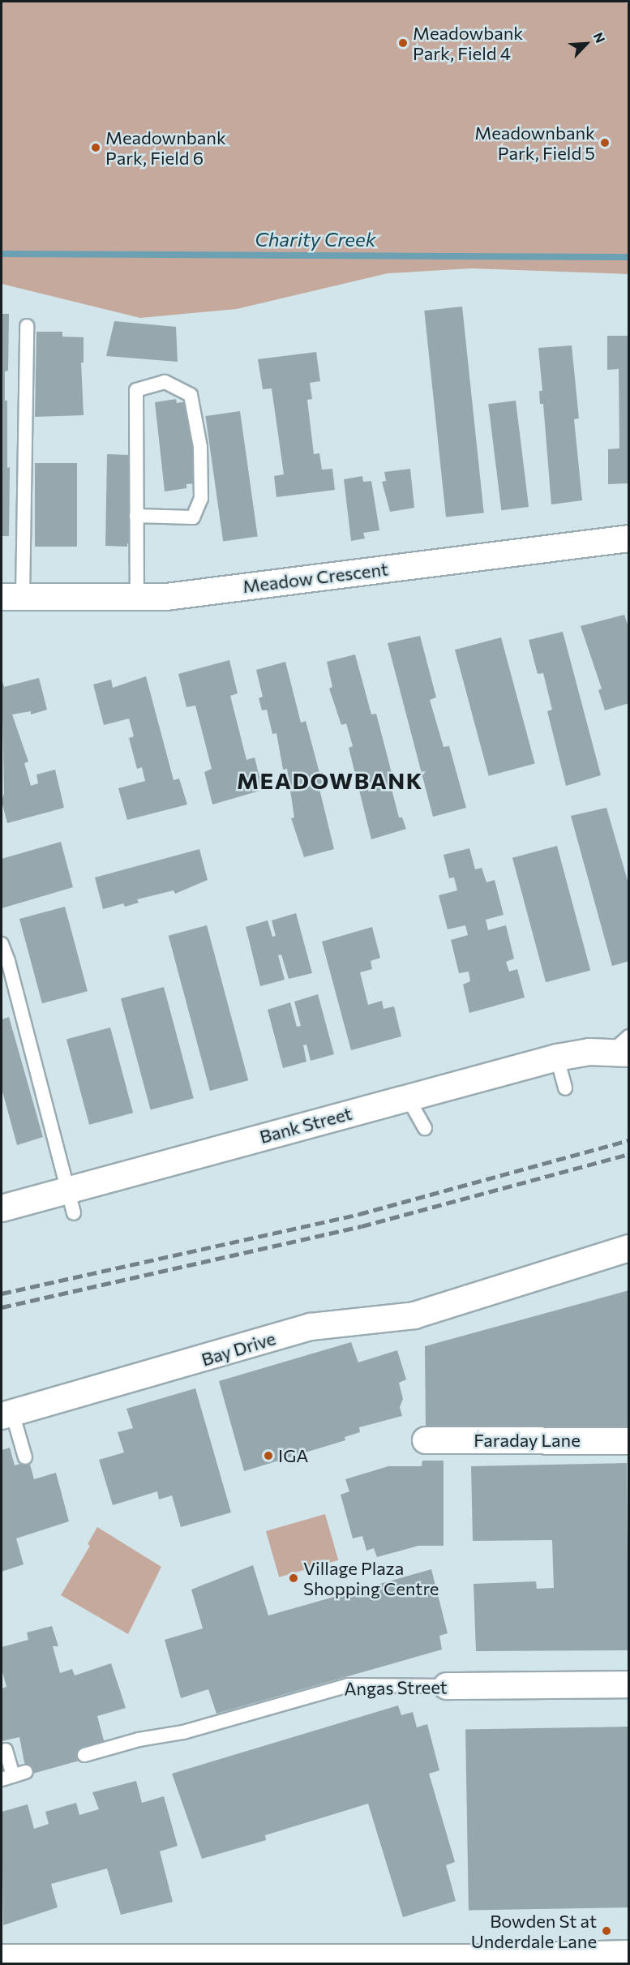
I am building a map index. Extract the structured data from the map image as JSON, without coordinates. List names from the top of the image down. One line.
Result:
{"streets":{"street":["Meadow Crescent","Bank Street","Bay Drive","Faraday Lane","Angas Street"]},"districts":["MEADOWBANK"],"water":["Charity Creek"],"places":["Meadowbank Park, Field 4","Meadownbank Park, Field 5","Meadownbank Park, Field 6","IGA","Village Plaza Shopping Centre","Bowden St at Underdale Lane"],"north":"top right"}
